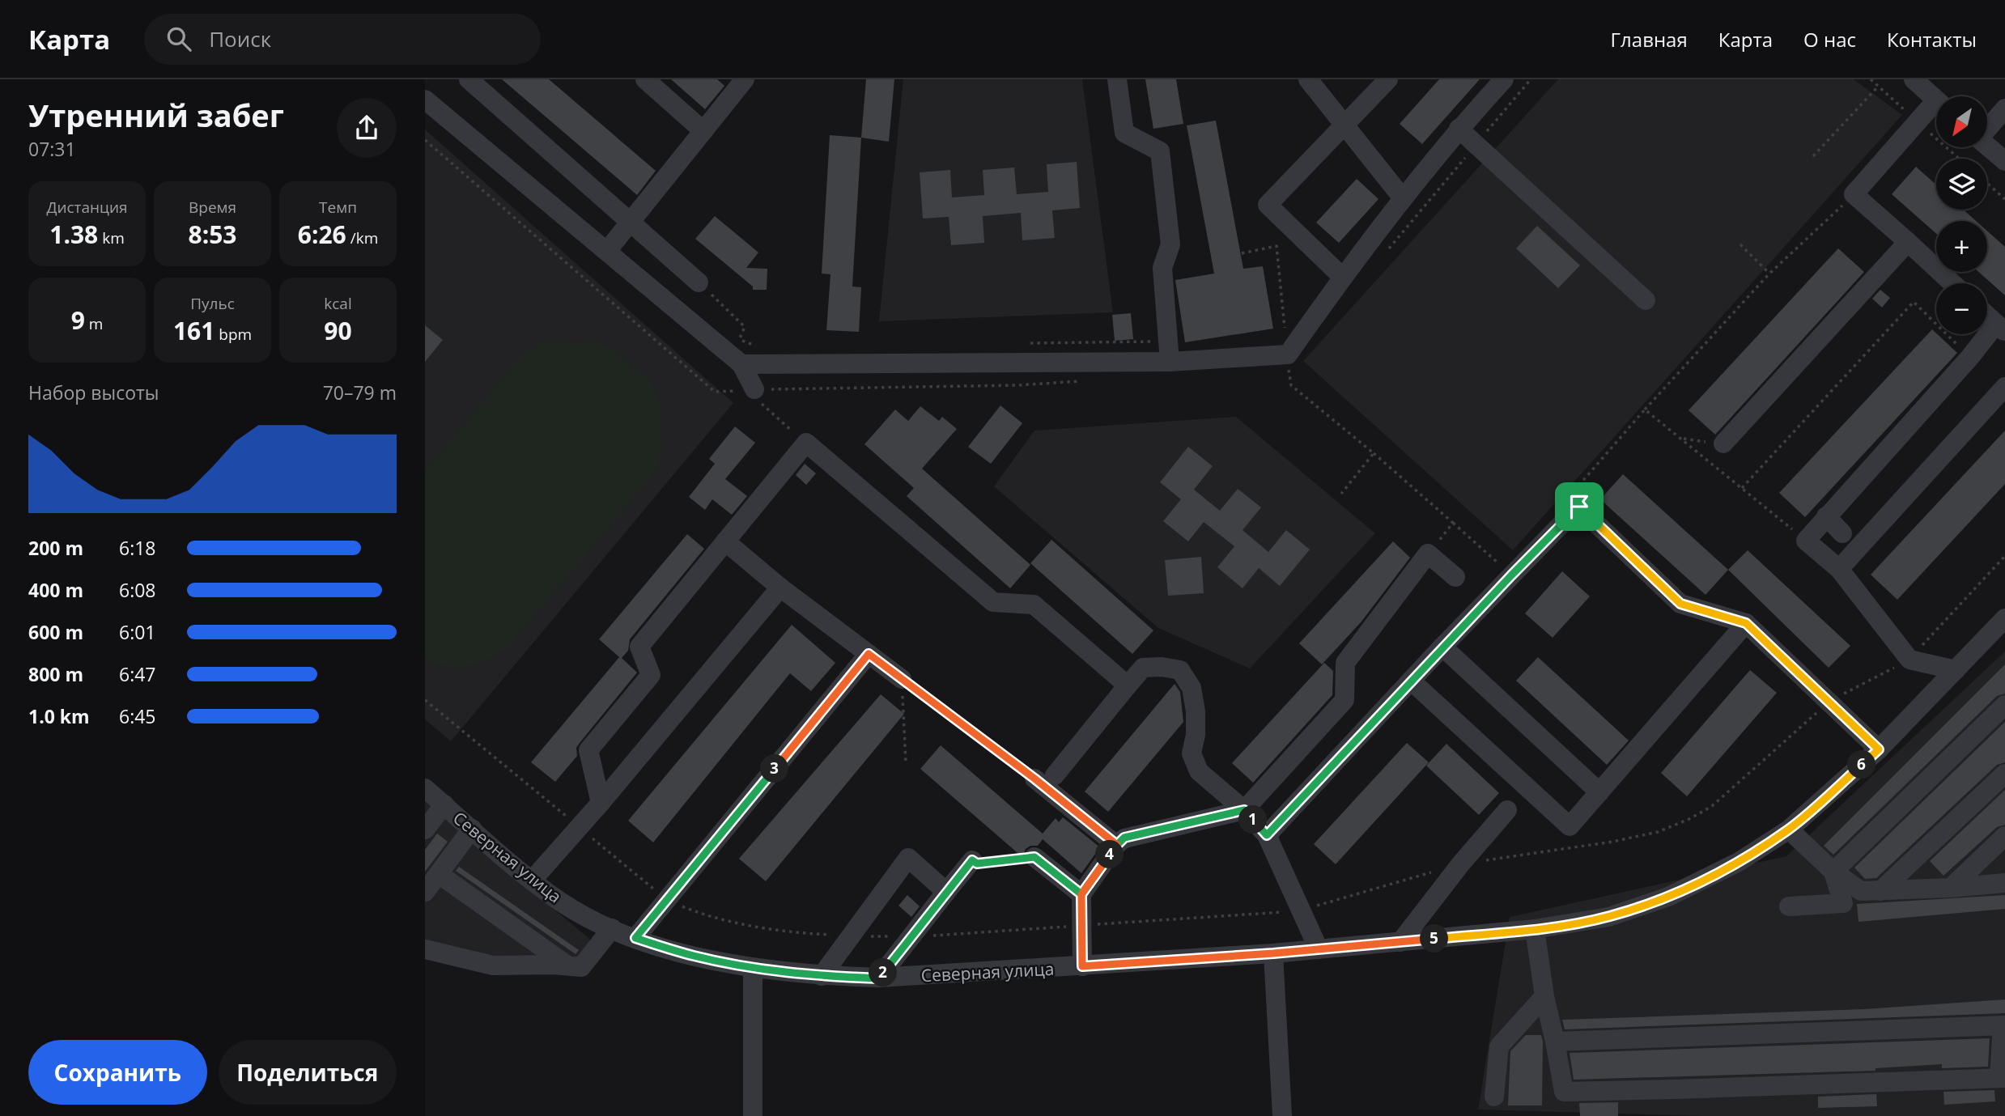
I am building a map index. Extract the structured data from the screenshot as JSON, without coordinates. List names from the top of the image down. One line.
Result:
{"streets":{"street":["Северная улица"]},"north":"bottom left","page":{"header":"Карта","search":"Поиск","nav":["Главная","Карта","О нас","Контакты"],"heading":["Утренний забег","07:31"],"map_buttons":["+","−"],"stats":[["Дистанция","1.38 km"],["Время","8:53"],["Темп","6:26 /km"],["9 m"],["Пульс","161 bpm"],["kcal","90"]],"chart":["Набор высоты","70–79 m"],"list":[{"name":"200 m","note":"6:18"},{"name":"400 m","note":"6:08"},{"name":"600 m","note":"6:01"},{"name":"800 m","note":"6:47"},{"name":"1.0 km","note":"6:45"}],"pins":["6","3","1","4","5","2"],"buttons":["Сохранить","Поделиться"]}}
